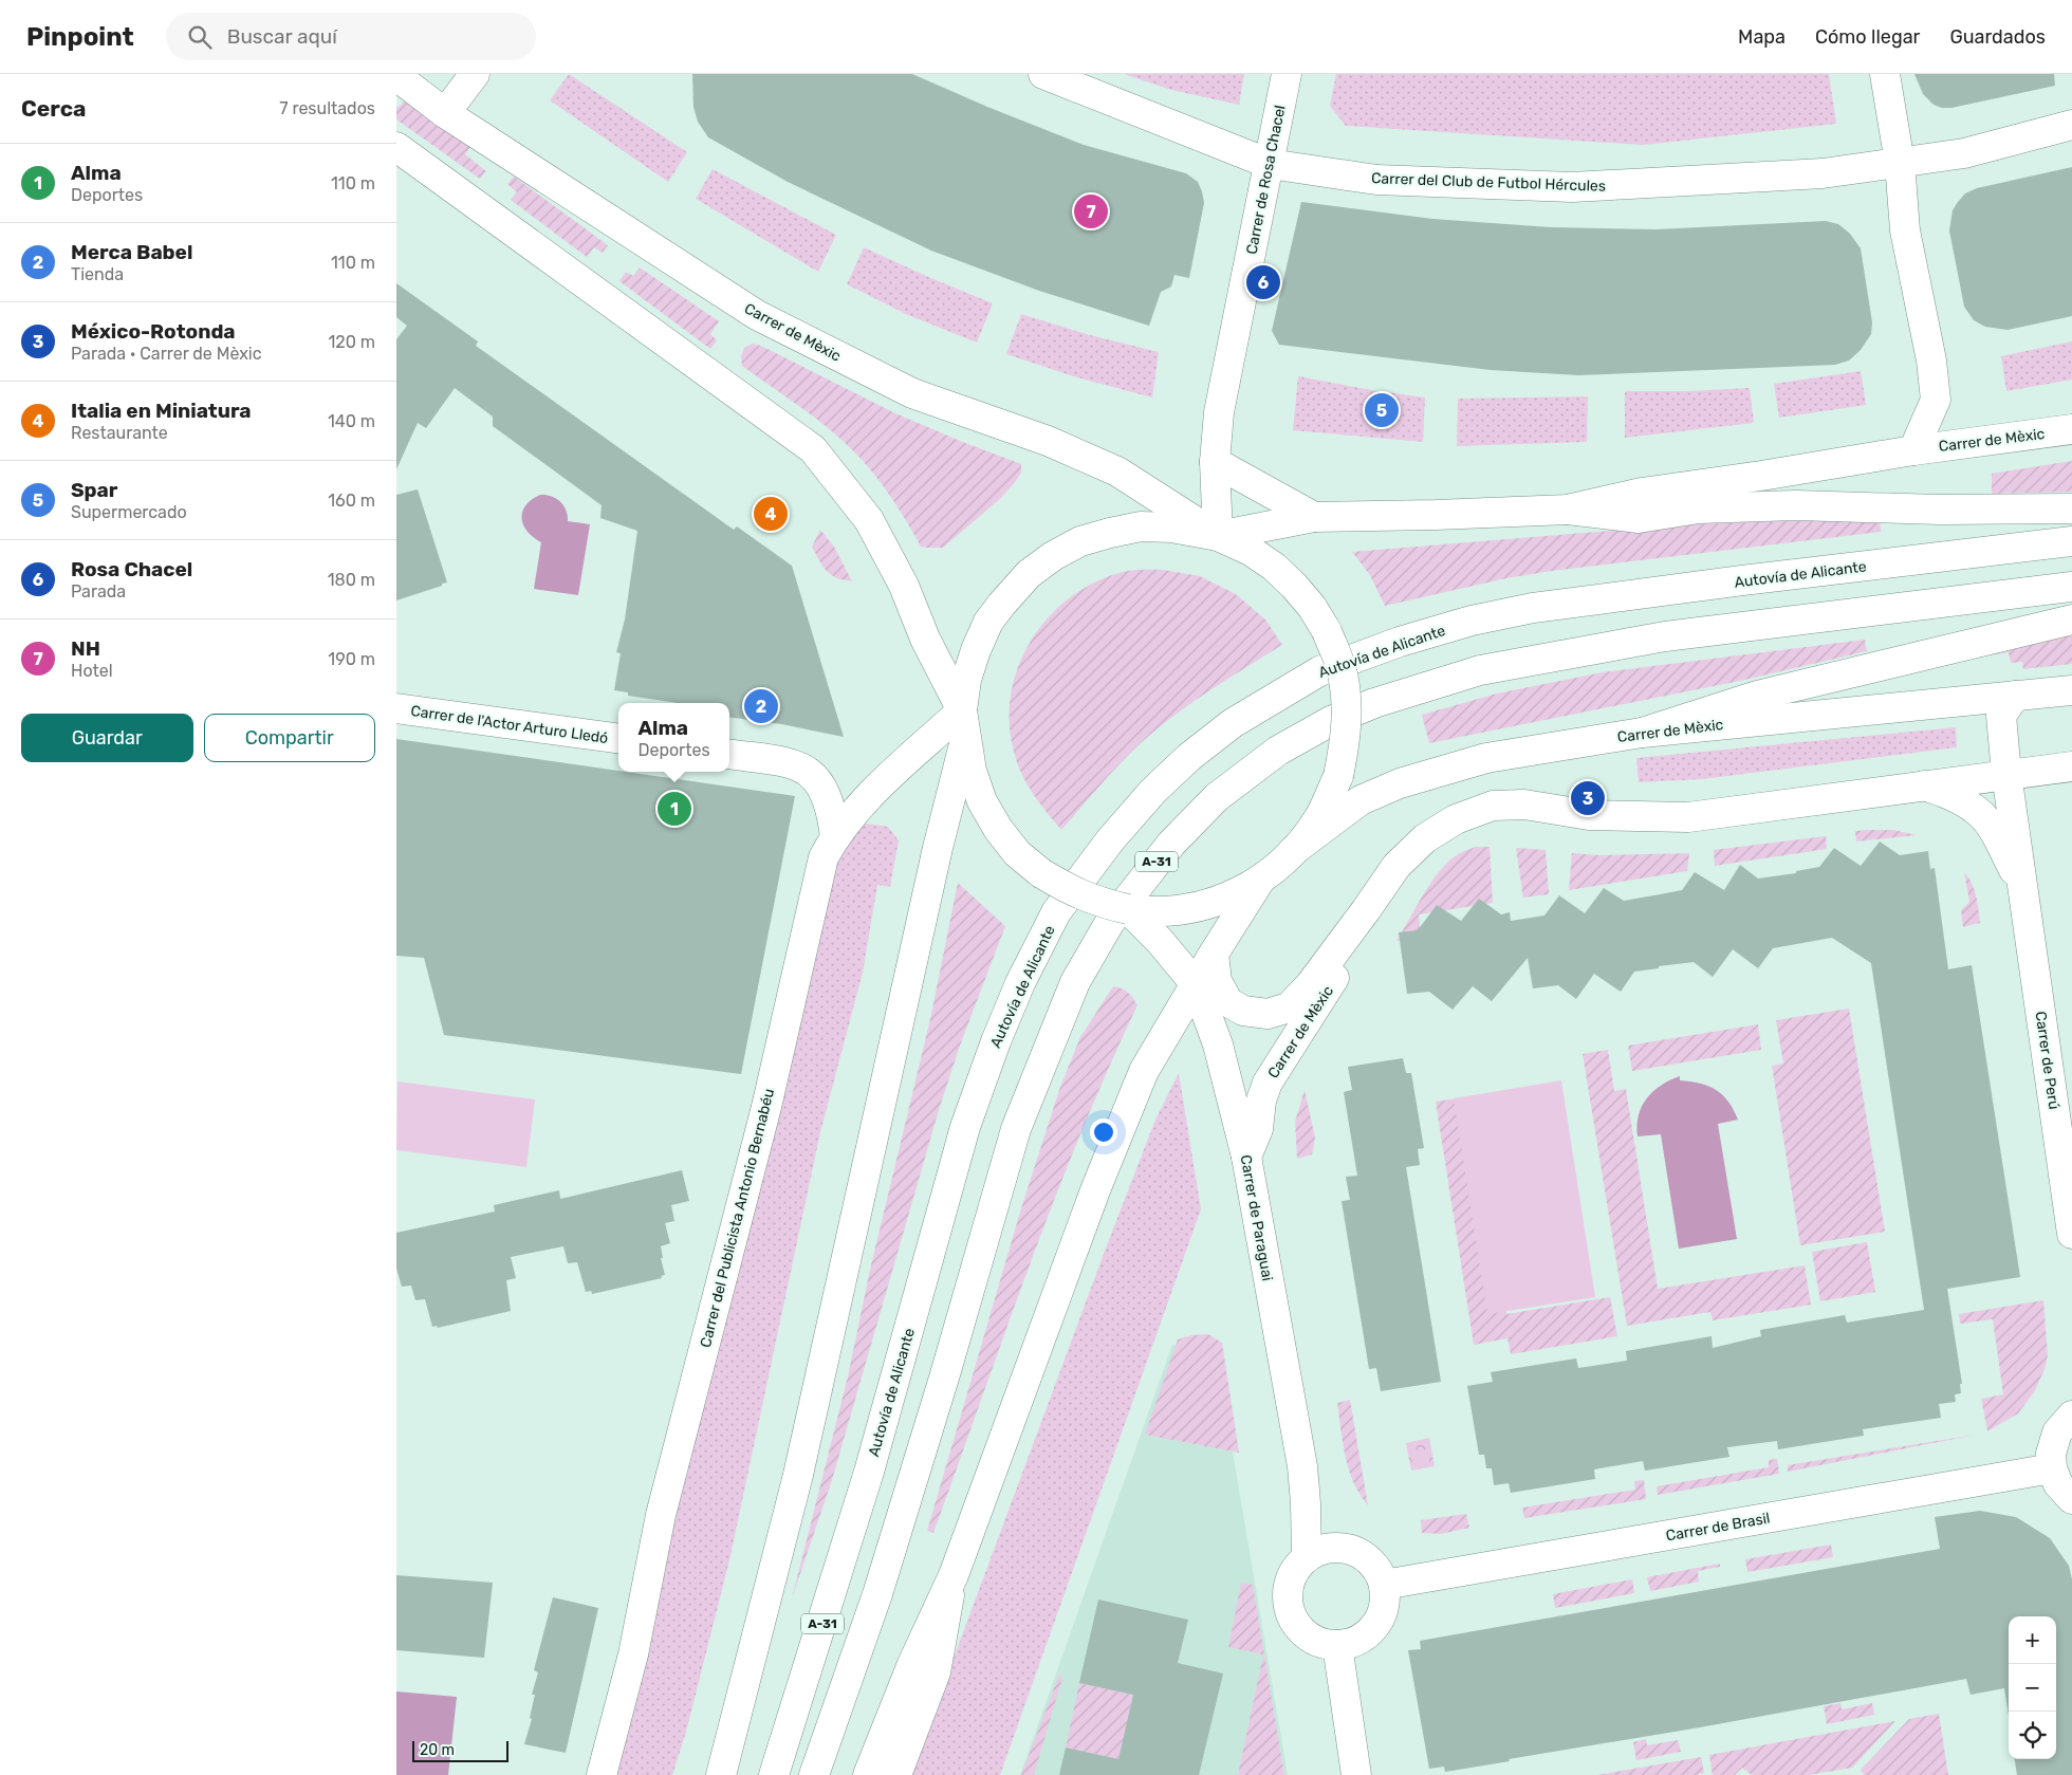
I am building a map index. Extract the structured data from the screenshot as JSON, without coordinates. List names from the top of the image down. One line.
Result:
{"streets":{"main road":["Carrer de Rosa Chacel","Carrer del Club de Futbol Hércules","Carrer de Mèxic","Autovía de Alicante","Carrer de l'Actor Arturo Lledó","A-31","Carrer de Perú","Carrer del Publicista Antonio Bernabéu","Carrer de Paraguai","Carrer de Brasil"]},"crossings":[["Carrer de Rosa Chacel","Carrer del Club de Futbol Hércules"],["Carrer de Rosa Chacel","Carrer de Mèxic"],["Carrer de Mèxic","Carrer de Perú"],["Carrer de Mèxic","Carrer del Publicista Antonio Bernabéu"],["Carrer de Mèxic","Carrer de Paraguai"],["Carrer de Paraguai","Carrer de Brasil"]],"scale_bar":"20 m","page":{"header":"Pinpoint","search":"Buscar aquí","nav":["Mapa","Cómo llegar","Guardados"],"heading":["Cerca","7 resultados"],"list":[{"mark":"1","name":"Alma","note":"Deportes","value":"110 m"},{"mark":"2","name":"Merca Babel","note":"Tienda","value":"110 m"},{"mark":"3","name":"México-Rotonda","note":"Parada · Carrer de Mèxic","value":"120 m"},{"mark":"4","name":"Italia en Miniatura","note":"Restaurante","value":"140 m"},{"mark":"5","name":"Spar","note":"Supermercado","value":"160 m"},{"mark":"6","name":"Rosa Chacel","note":"Parada","value":"180 m"},{"mark":"7","name":"NH","note":"Hotel","value":"190 m"}],"pins":["7","6","5","4","2","3","1"],"buttons":["Guardar","Compartir"],"popup":["Alma","Deportes"],"map_buttons":["+","−"],"scale":"20 m"}}
